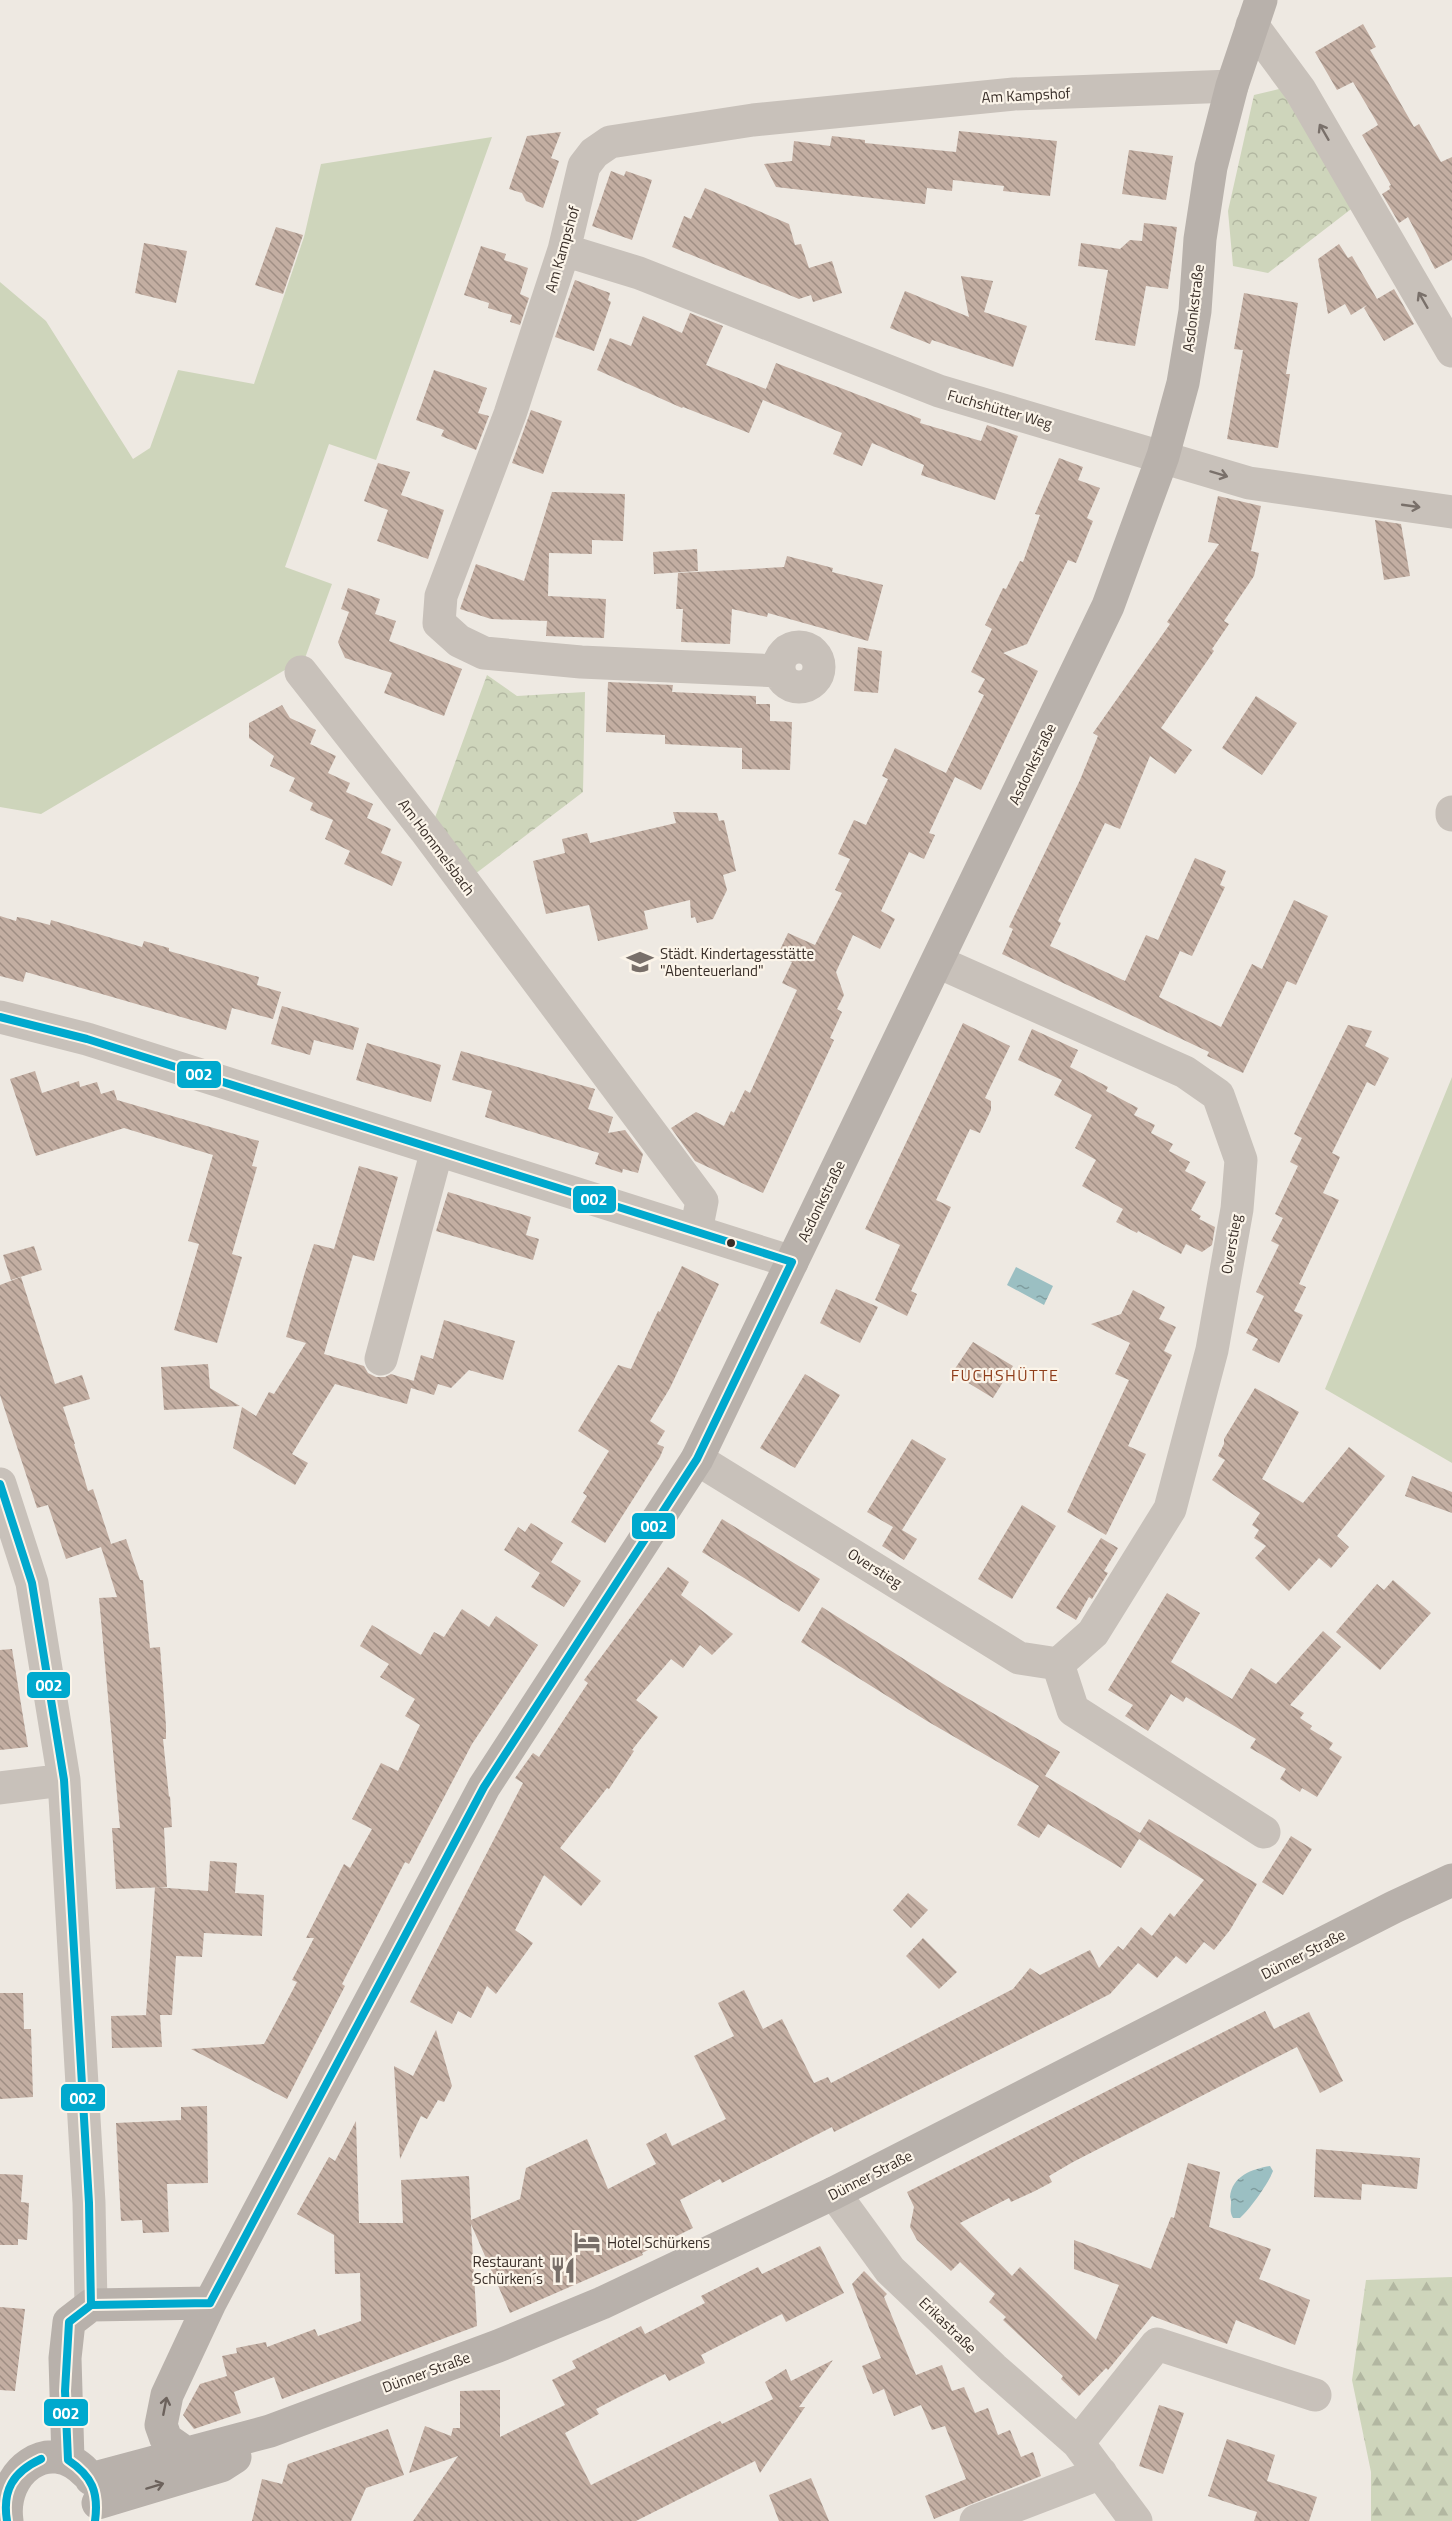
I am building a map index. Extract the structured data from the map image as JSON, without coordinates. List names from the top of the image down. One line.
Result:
{"streets":{"street":["Am Kampshof","Asdonkstraße","Fuchshütter Weg","Am Hommelsbach","Overstieg","Dünner Straße","Erikastraße"]},"crossings":[["Am Kampshof","Asdonkstraße"],["Am Kampshof","Fuchshütter Weg"],["Asdonkstraße","Fuchshütter Weg"],["Asdonkstraße","Overstieg"],["Asdonkstraße","Dünner Straße"],["Dünner Straße","Erikastraße"]],"districts":["FUCHSHÜTTE"],"places":{"school or university":["Städt. Kindertagesstätte \"Abenteuerland\""],"hotel":["Hotel Schürkens"],"restaurant":["Restaurant Schürken´s"]},"lines":["transit line 002"]}
